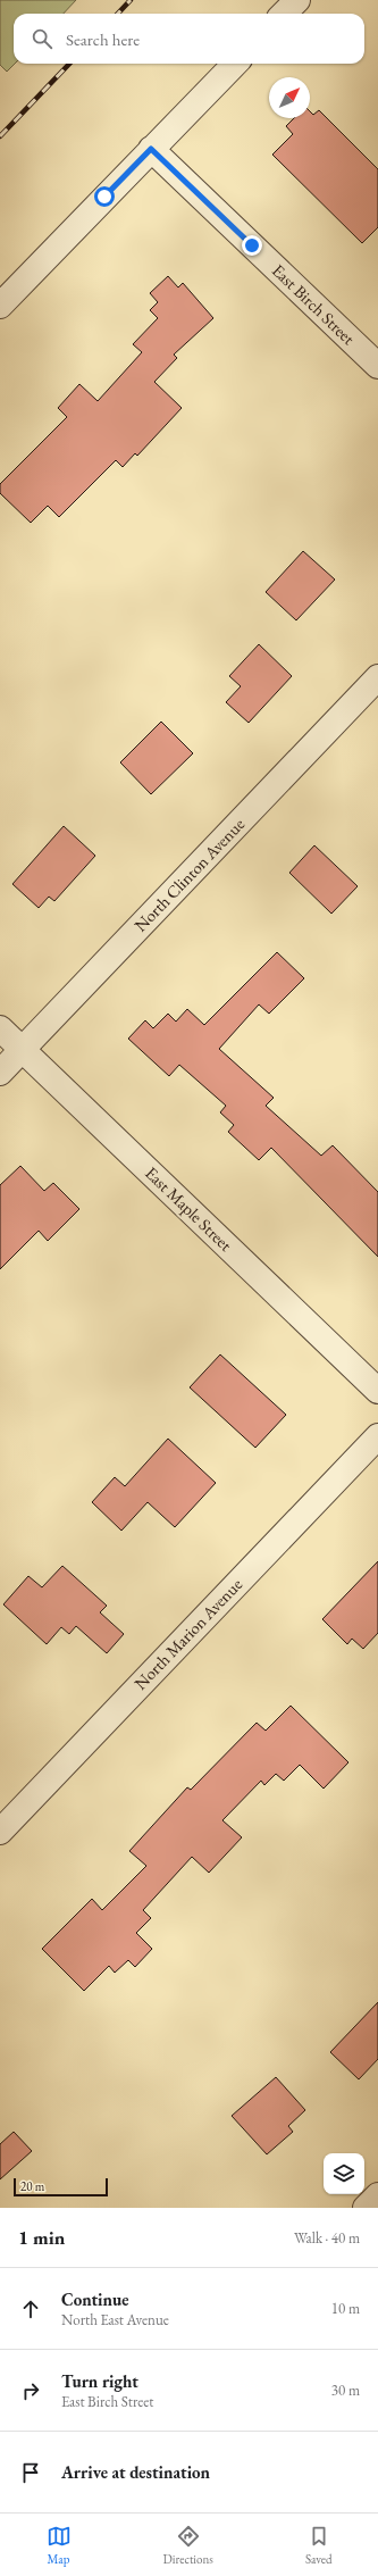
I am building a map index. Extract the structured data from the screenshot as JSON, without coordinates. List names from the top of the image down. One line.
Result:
{"streets":{"street":["East Birch Street","North Clinton Avenue","East Maple Street","North Marion Avenue"]},"crossings":[["North Clinton Avenue","East Maple Street"]],"scale_bar":"20 m","north":"top right","page":{"search":"Search here","scale":"20 m","heading":["1 min","Walk · 40 m"],"list":[["Continue","North East Avenue","10 m"],["Turn right","East Birch Street","30 m"],"Arrive at destination"],"nav":["Map","Directions","Saved"]}}
